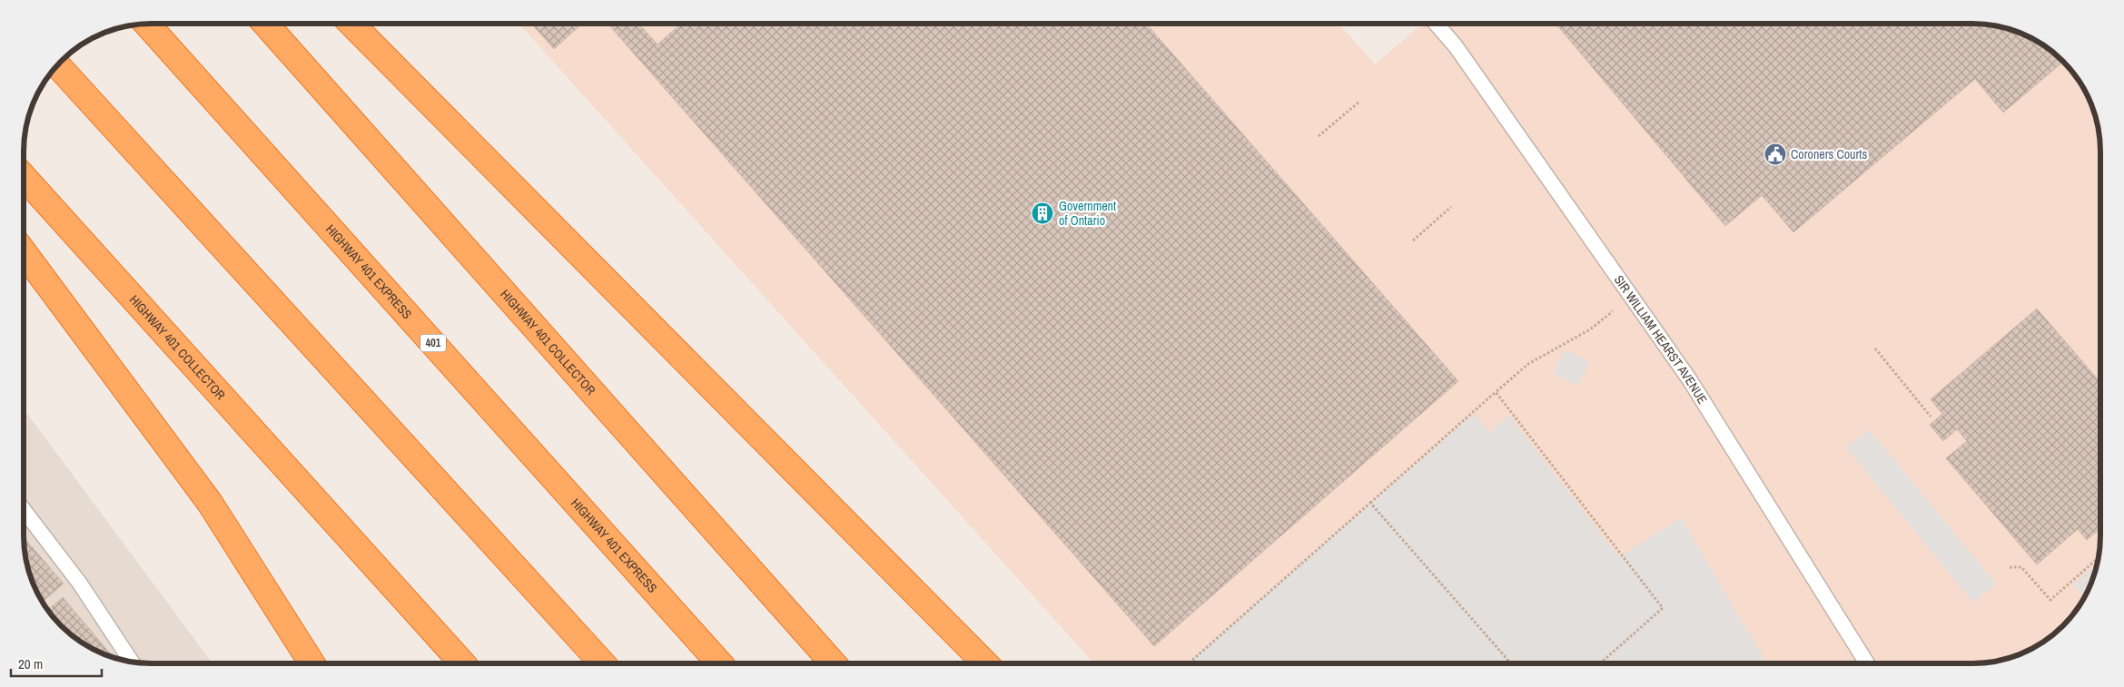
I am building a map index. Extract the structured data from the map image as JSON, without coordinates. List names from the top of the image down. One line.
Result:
{"streets":{"highway":["HIGHWAY 401 EXPRESS","401","HIGHWAY 401 COLLECTOR"],"lane":["SIR WILLIAM HEARST AVENUE"]},"places":{"public building":["Coroners Courts"],"building":["Government of Ontario"]},"scale_bar":"20 m"}
